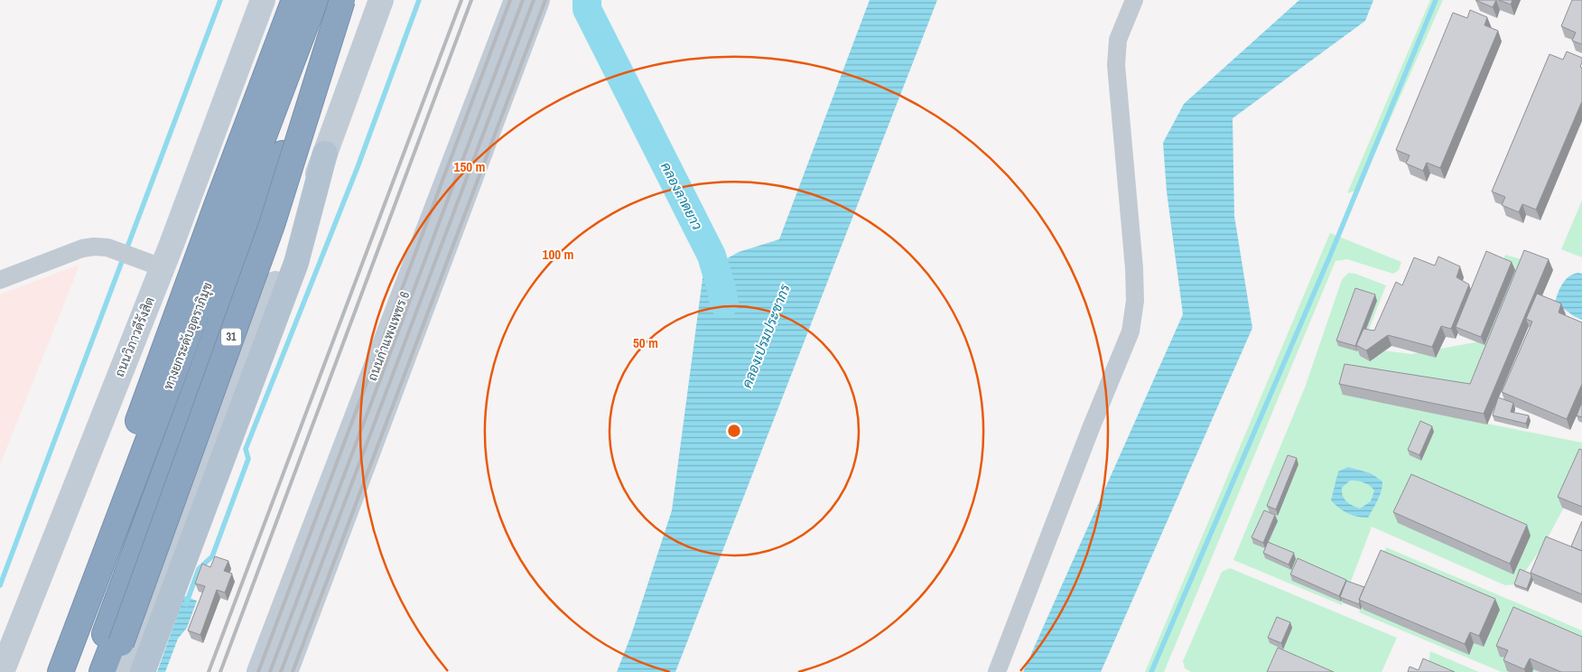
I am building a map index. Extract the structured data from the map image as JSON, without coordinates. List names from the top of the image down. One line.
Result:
{"streets":{"highway":["ทางยกระดับอุตราภิมุข","31"],"main road":["ถนนกำแพงเพชร 6","ถนนวิภาวดีรังสิต"]},"water":["คลองลาดยาว","คลองเปรมประชากร"],"rings":["150 m","100 m","50 m"]}
